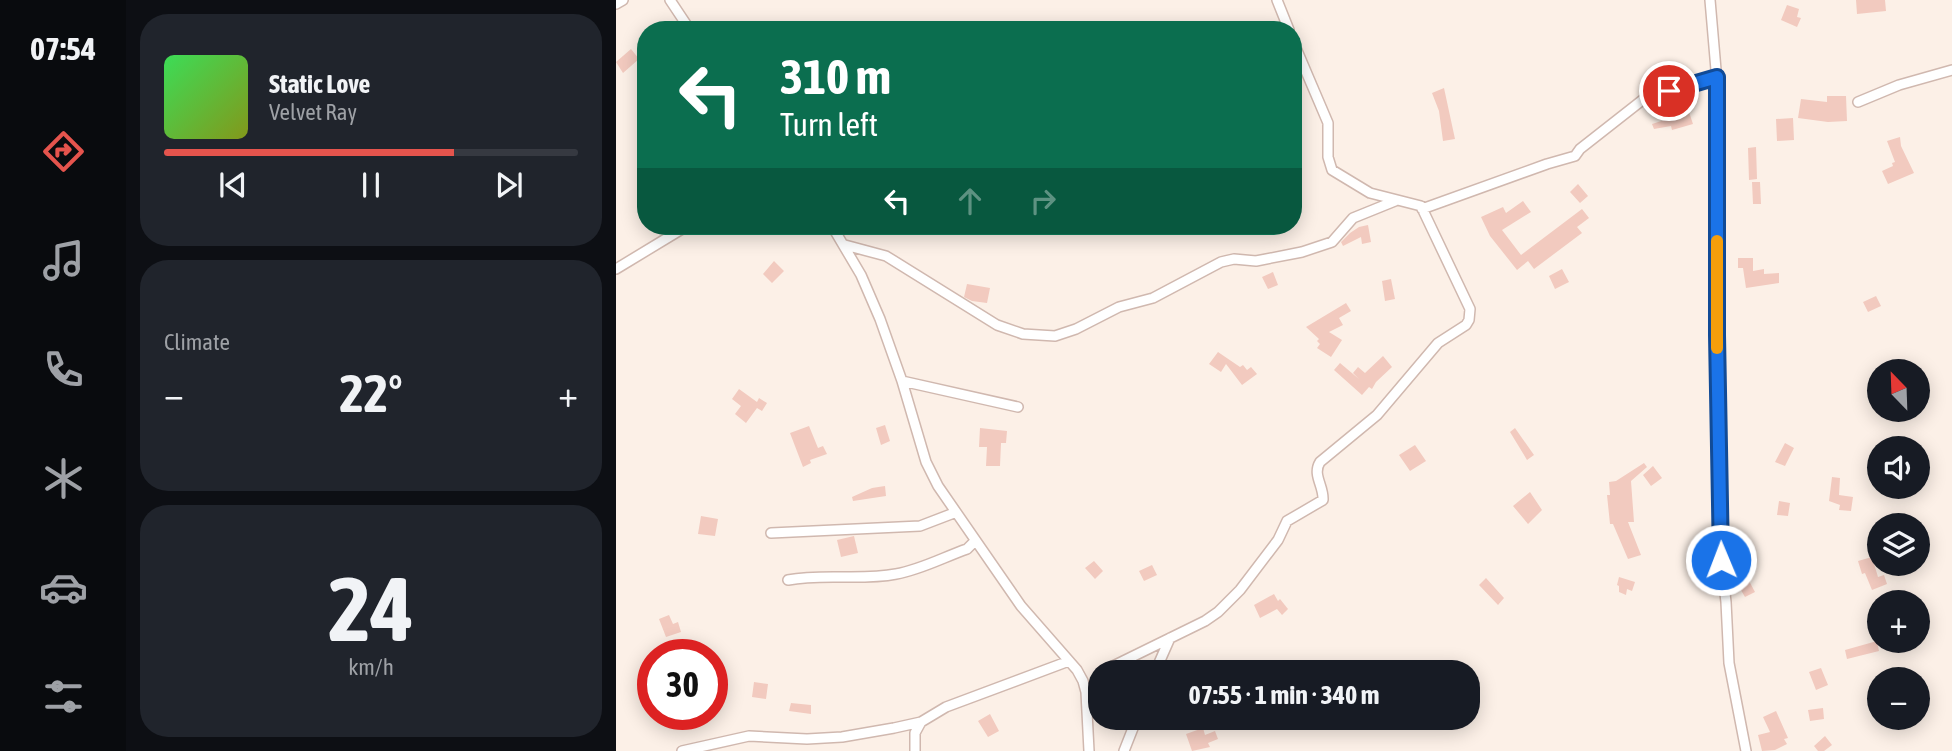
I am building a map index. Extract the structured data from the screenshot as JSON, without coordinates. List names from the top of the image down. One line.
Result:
{"north":"top left","page":{"tabs":"07:54","turn":["310 m","Turn left"],"song":["Static Love","Velvet Ray"],"tile":["Climate",["24","km/h"]],"map_buttons":["+","−"],"heat":["−","22°","+"],"limit":"30","trip":"07:55 · 1 min · 340 m"}}
